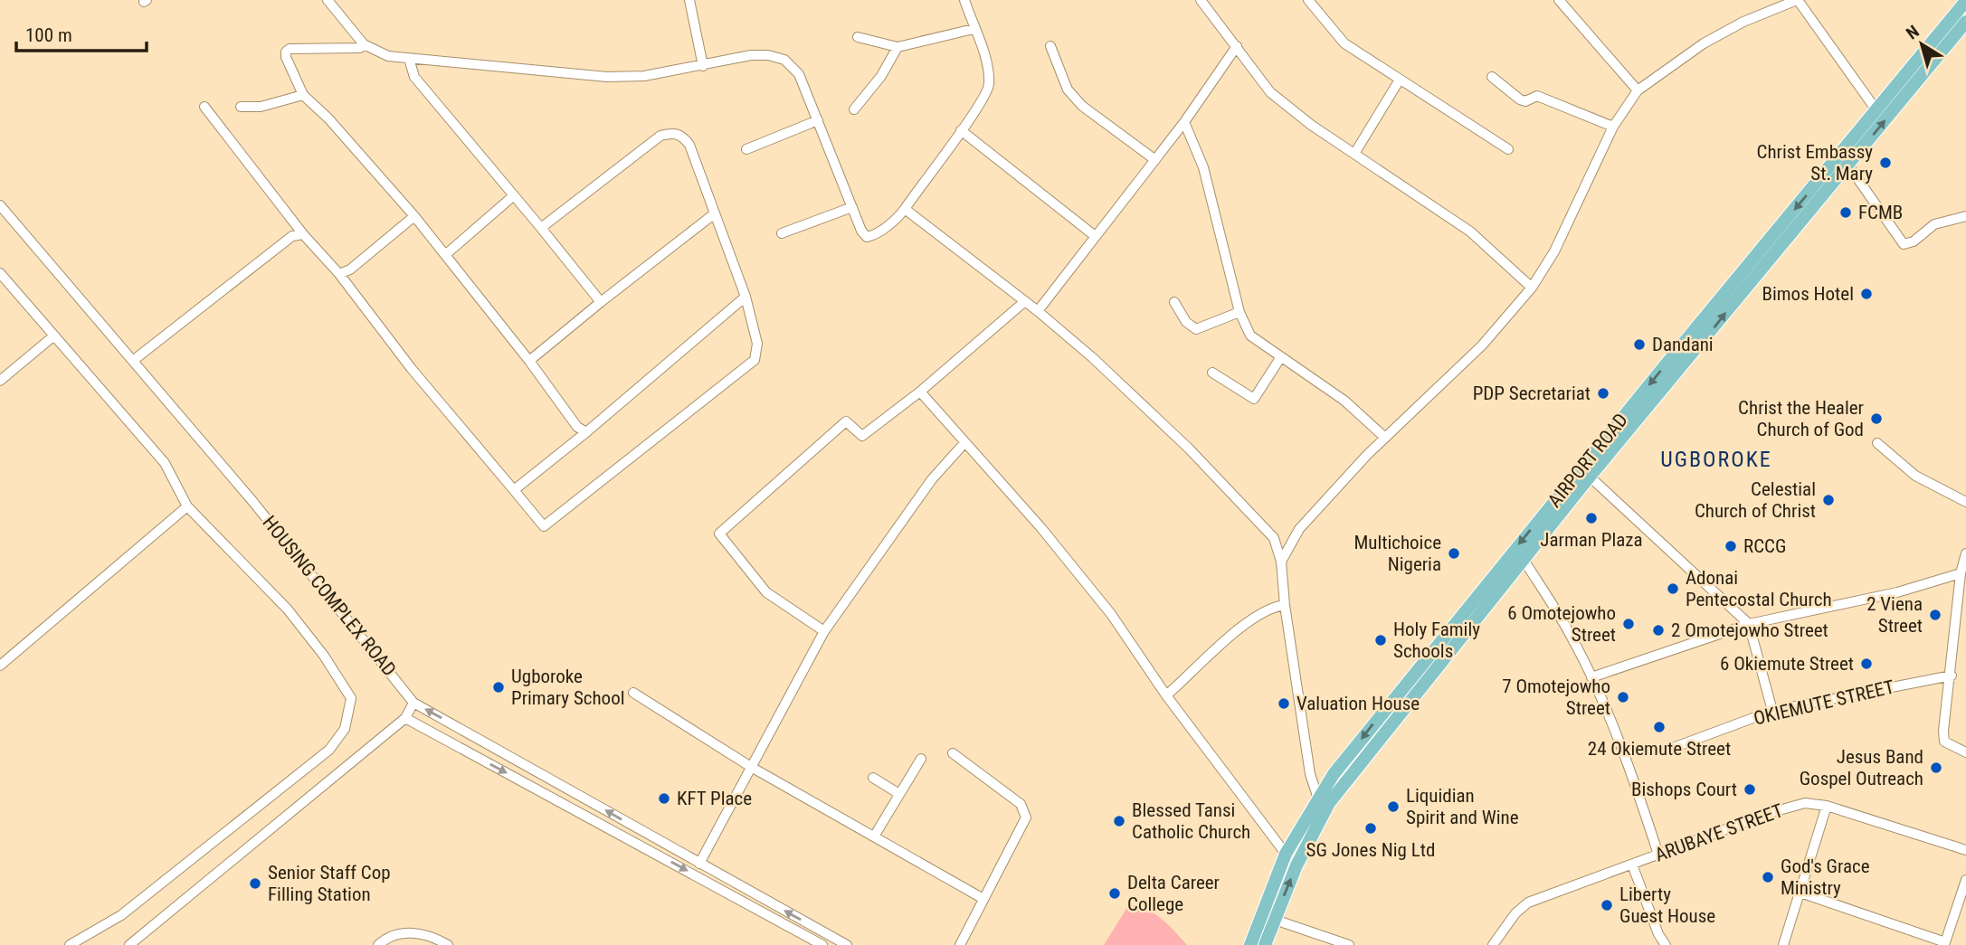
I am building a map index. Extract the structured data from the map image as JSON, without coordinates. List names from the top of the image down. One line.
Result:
{"streets":{"main road":["AIRPORT ROAD"],"street":["HOUSING COMPLEX ROAD","OKIEMUTE STREET","ARUBAYE STREET"]},"districts":["UGBOROKE"],"places":["Christ Embassy St. Mary","FCMB","Bimos Hotel","Dandani","PDP Secretariat","Christ the Healer Church of God","Celestial Church of Christ","Jarman Plaza","RCCG","Multichoice Nigeria","Adonai Pentecostal Church","2 Viena Street","6 Omotejowho Street","2 Omotejowho Street","Holy Family Schools","6 Okiemute Street","Ugboroke Primary School","7 Omotejowho Street","Valuation House","24 Okiemute Street","Jesus Band Gospel Outreach","Bishops Court","KFT Place","Liquidian Spirit and Wine","Blessed Tansi Catholic Church","SG Jones Nig Ltd","God's Grace Ministry","Senior Staff Cop Filling Station","Delta Career College","Liberty Guest House"],"scale_bar":"100 m","north":"top left"}
